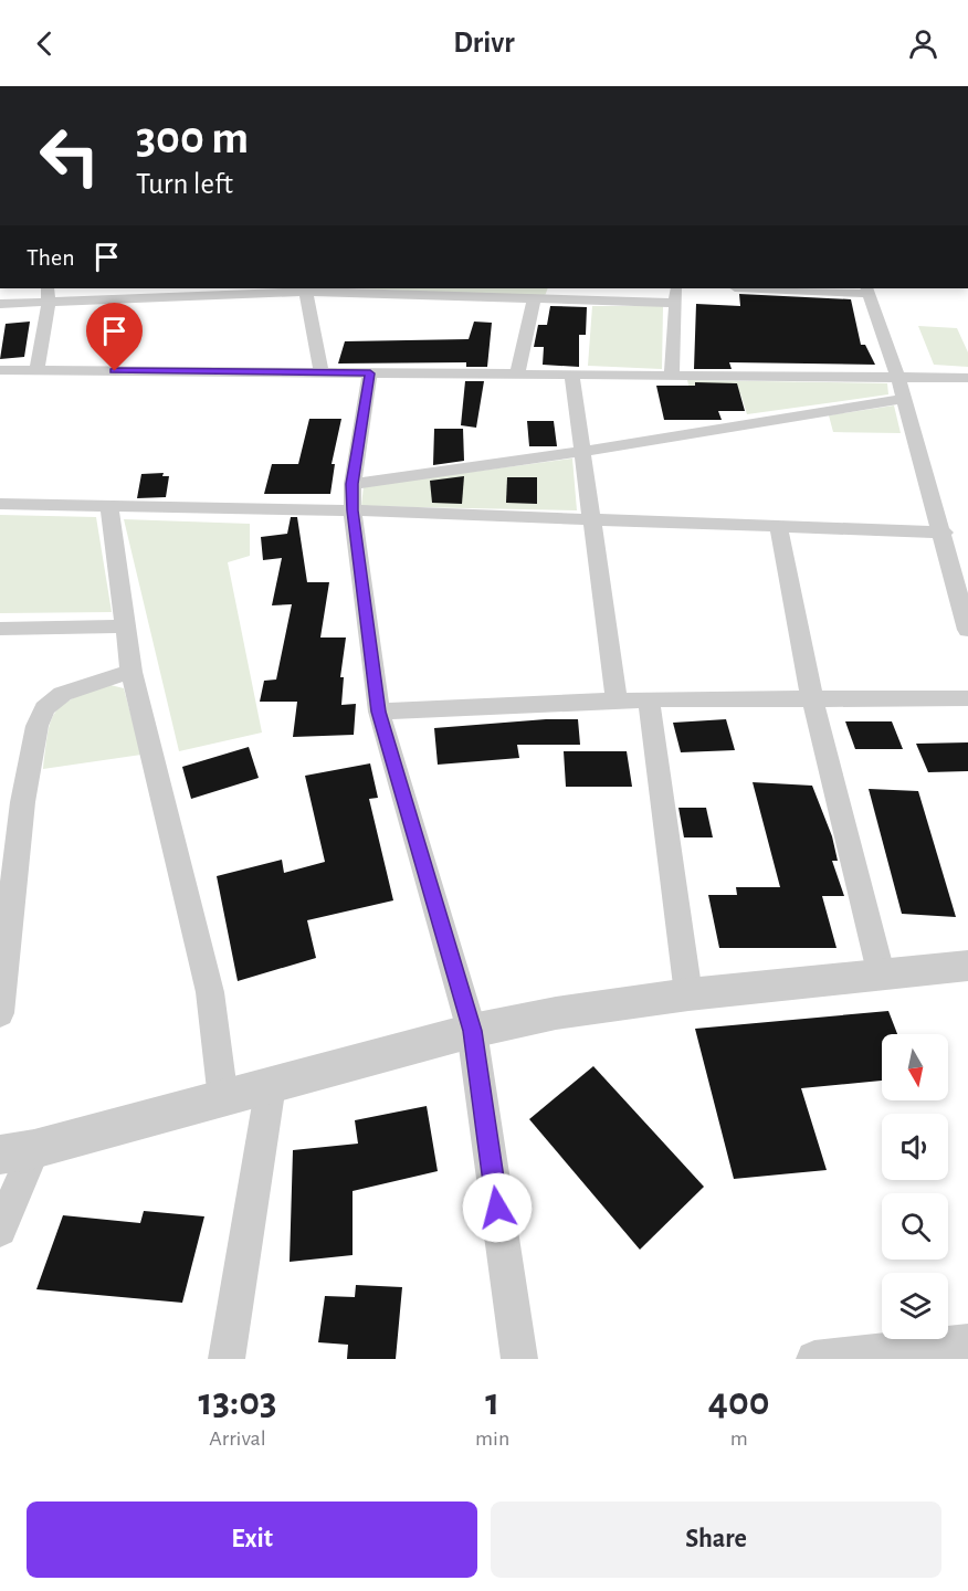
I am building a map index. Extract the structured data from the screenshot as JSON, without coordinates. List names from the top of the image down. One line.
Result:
{"north":"bottom","page":{"header":"Drivr","turn":["300 m","Turn left"],"then":"Then","eta":["13:03","Arrival","1","min","400","m"],"buttons":["Exit","Share"]}}
